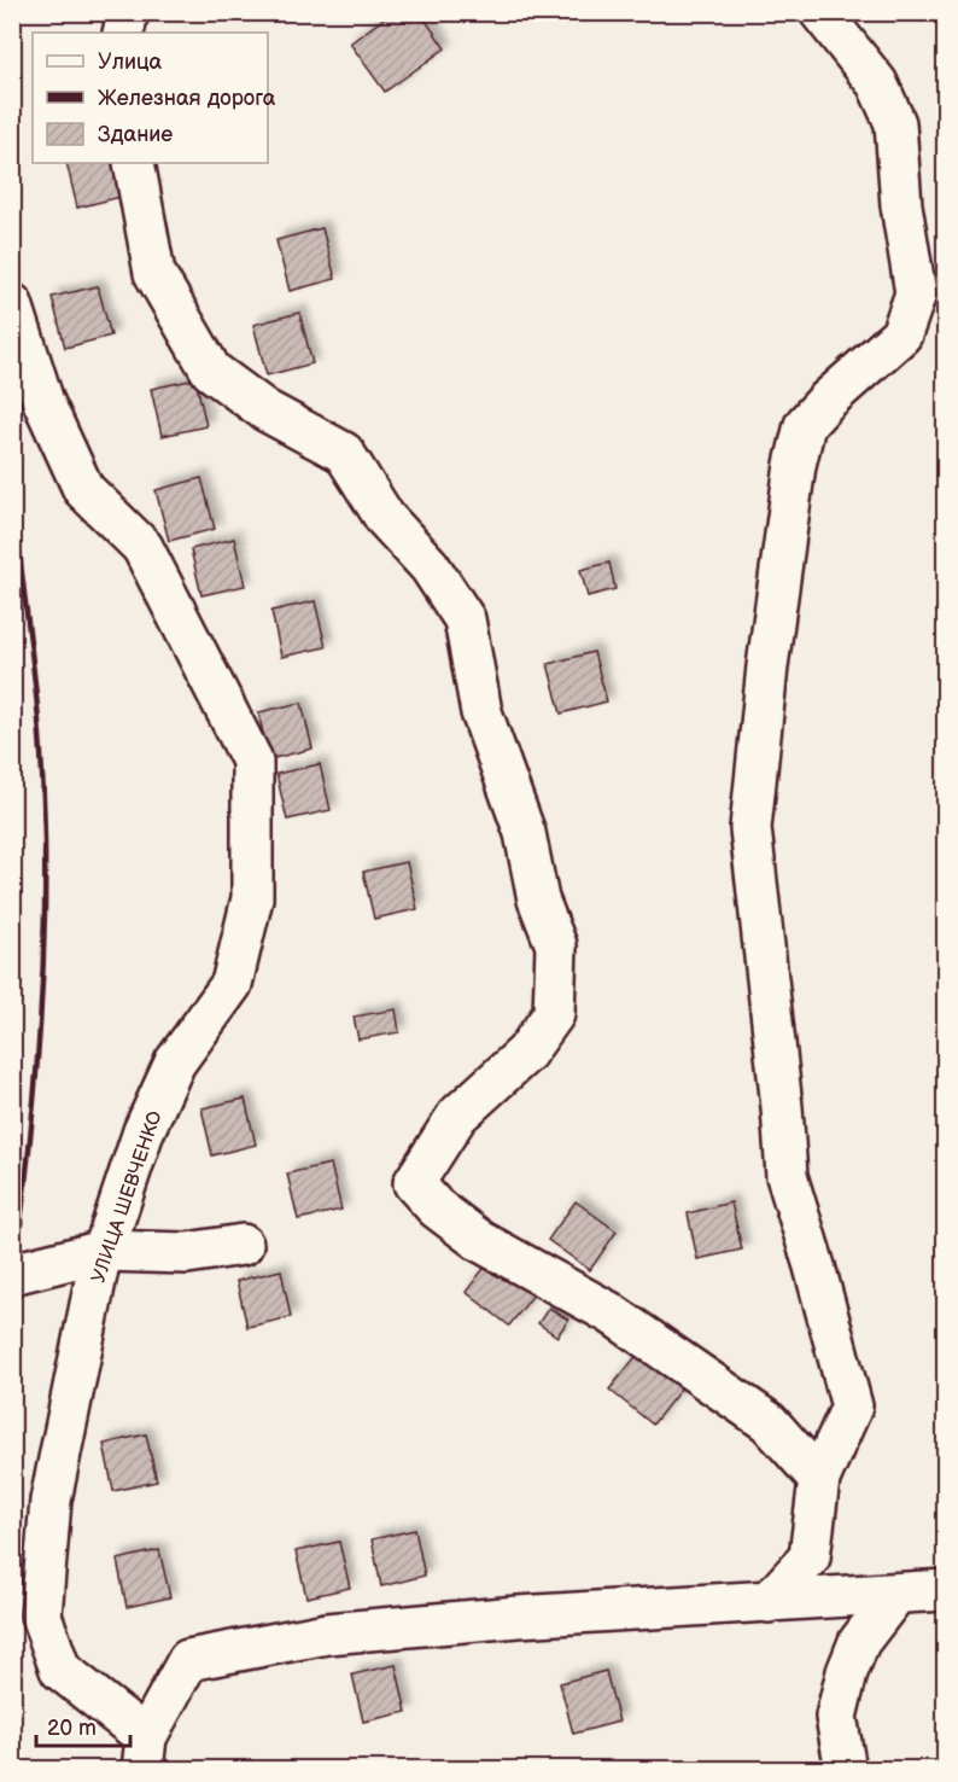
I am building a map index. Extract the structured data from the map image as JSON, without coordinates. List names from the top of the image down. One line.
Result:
{"streets":{"street":["УЛИЦА ШЕВЧЕНКО"]},"legend":["Улица","Железная дорога","Здание"],"scale_bar":"20 m"}
